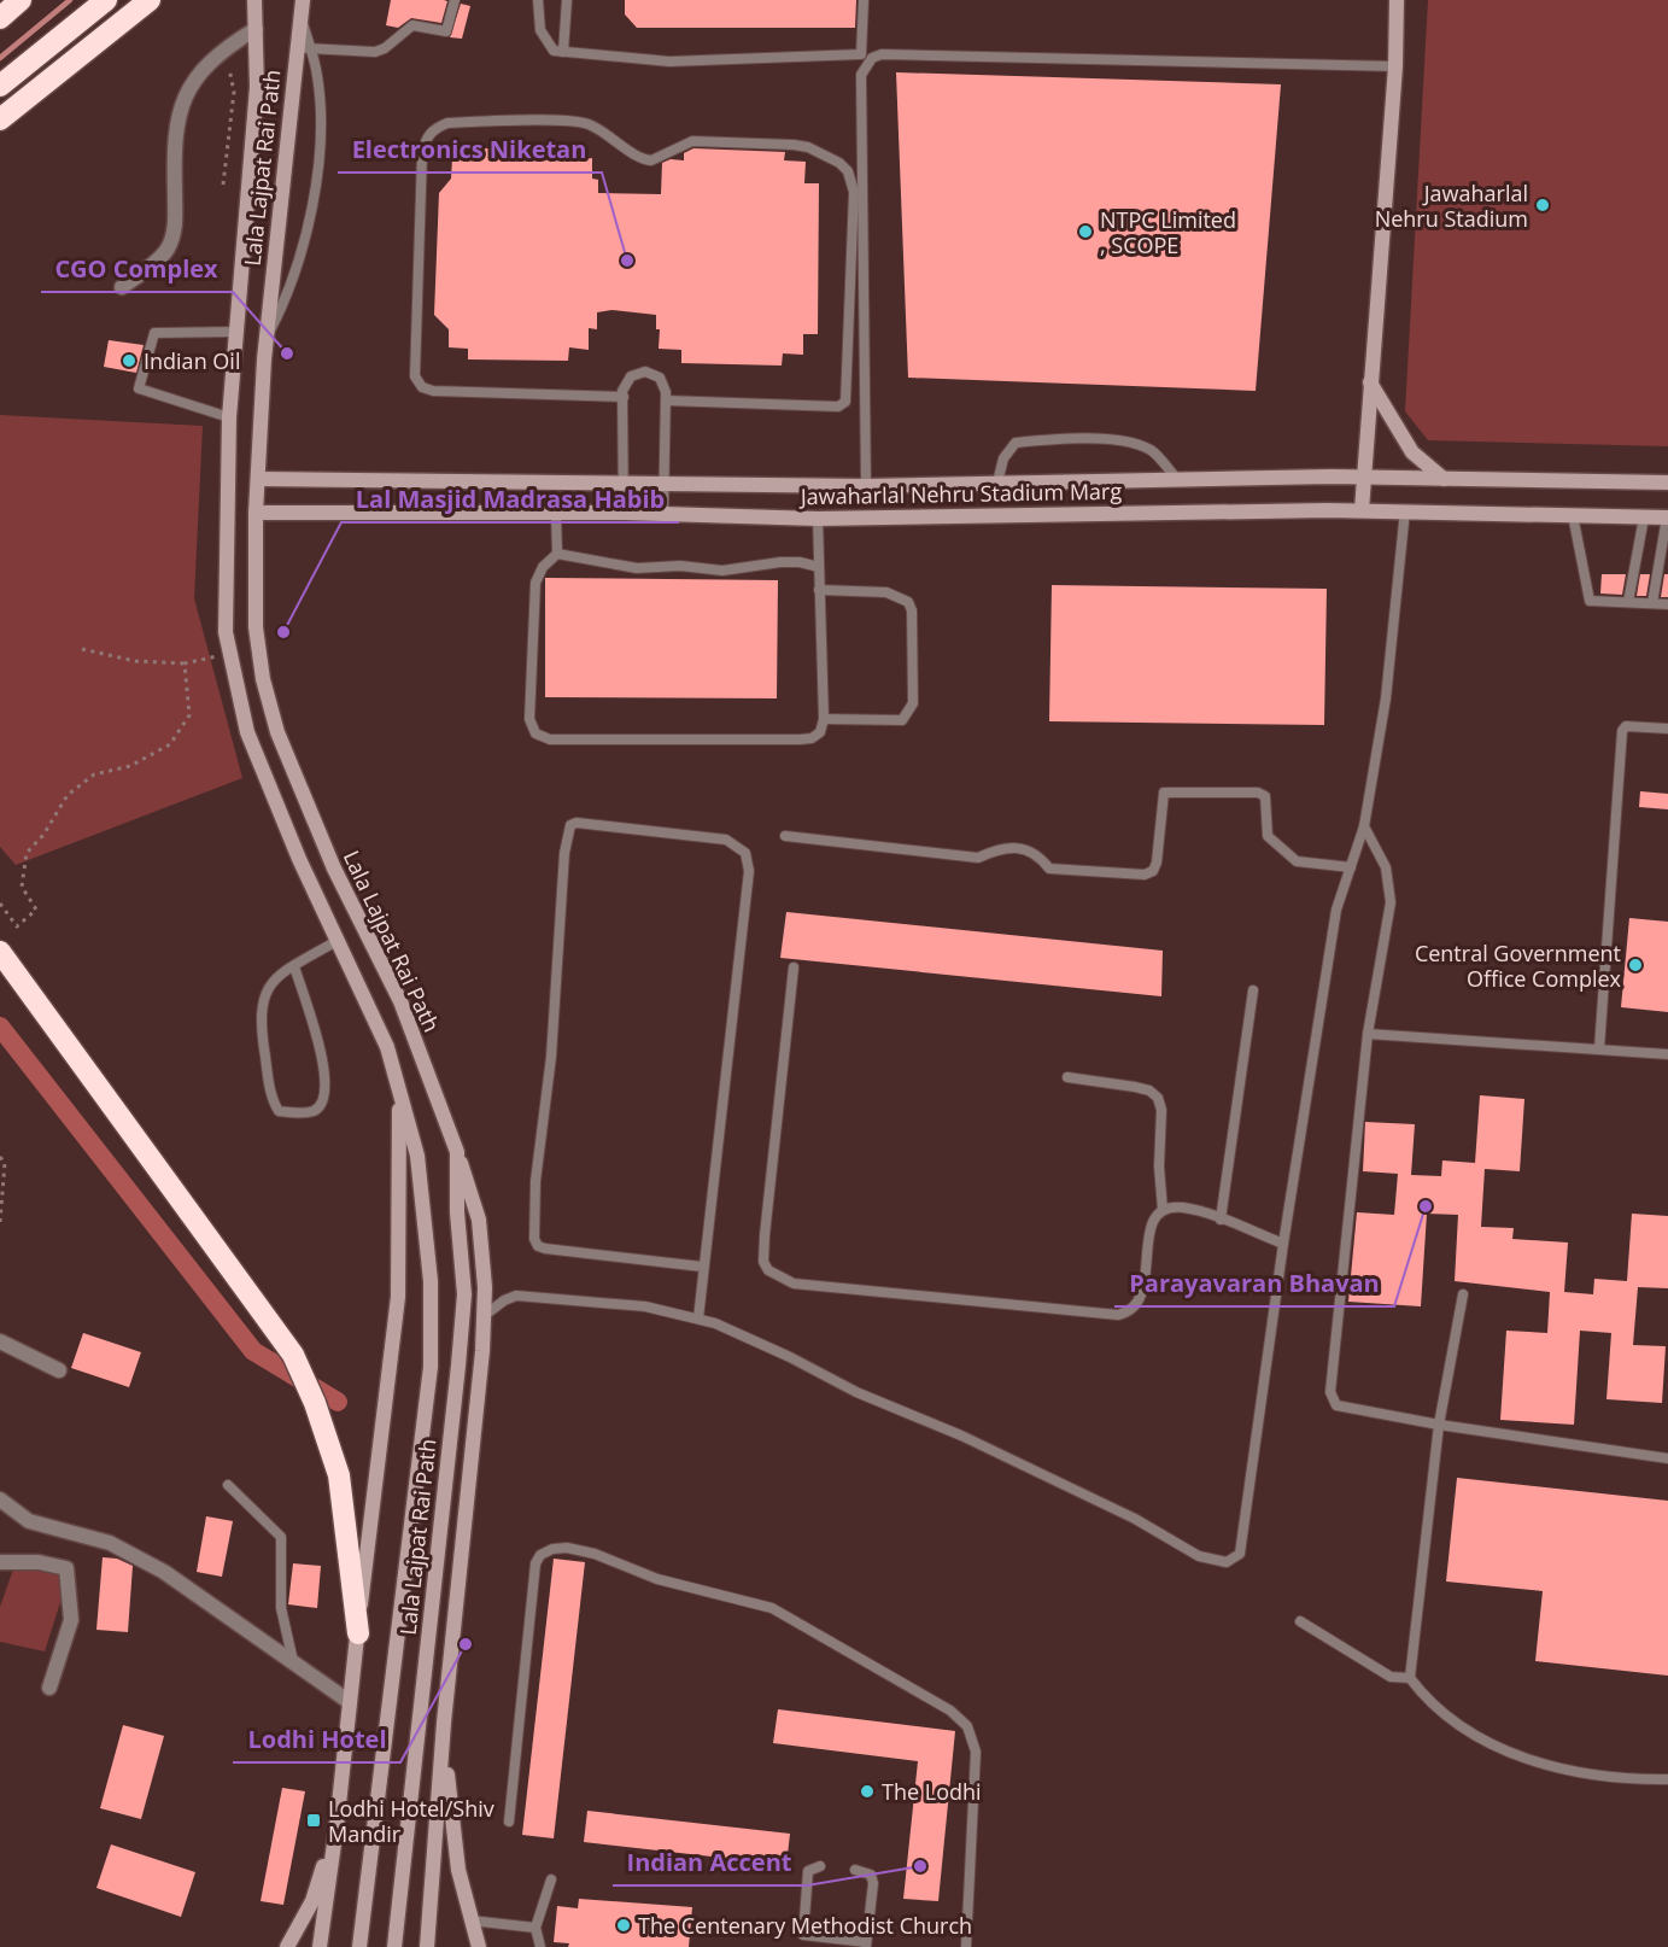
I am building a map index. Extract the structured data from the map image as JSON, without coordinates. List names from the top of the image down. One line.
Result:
{"streets":{"main road":["Lala Lajpat Rai Path","Jawaharlal Nehru Stadium Marg"]},"crossings":[["Lala Lajpat Rai Path","Jawaharlal Nehru Stadium Marg"]],"places":{"other":["Jawaharlal Nehru Stadium","NTPC Limited , SCOPE","Electronics Niketan","CGO Complex","Indian Oil","Lal Masjid Madrasa Habib","Central Government Office Complex","Parayavaran Bhavan","Lodhi Hotel","The Lodhi","Indian Accent","The Centenary Methodist Church"],"transit":["Lodhi Hotel/Shiv Mandir"]}}
